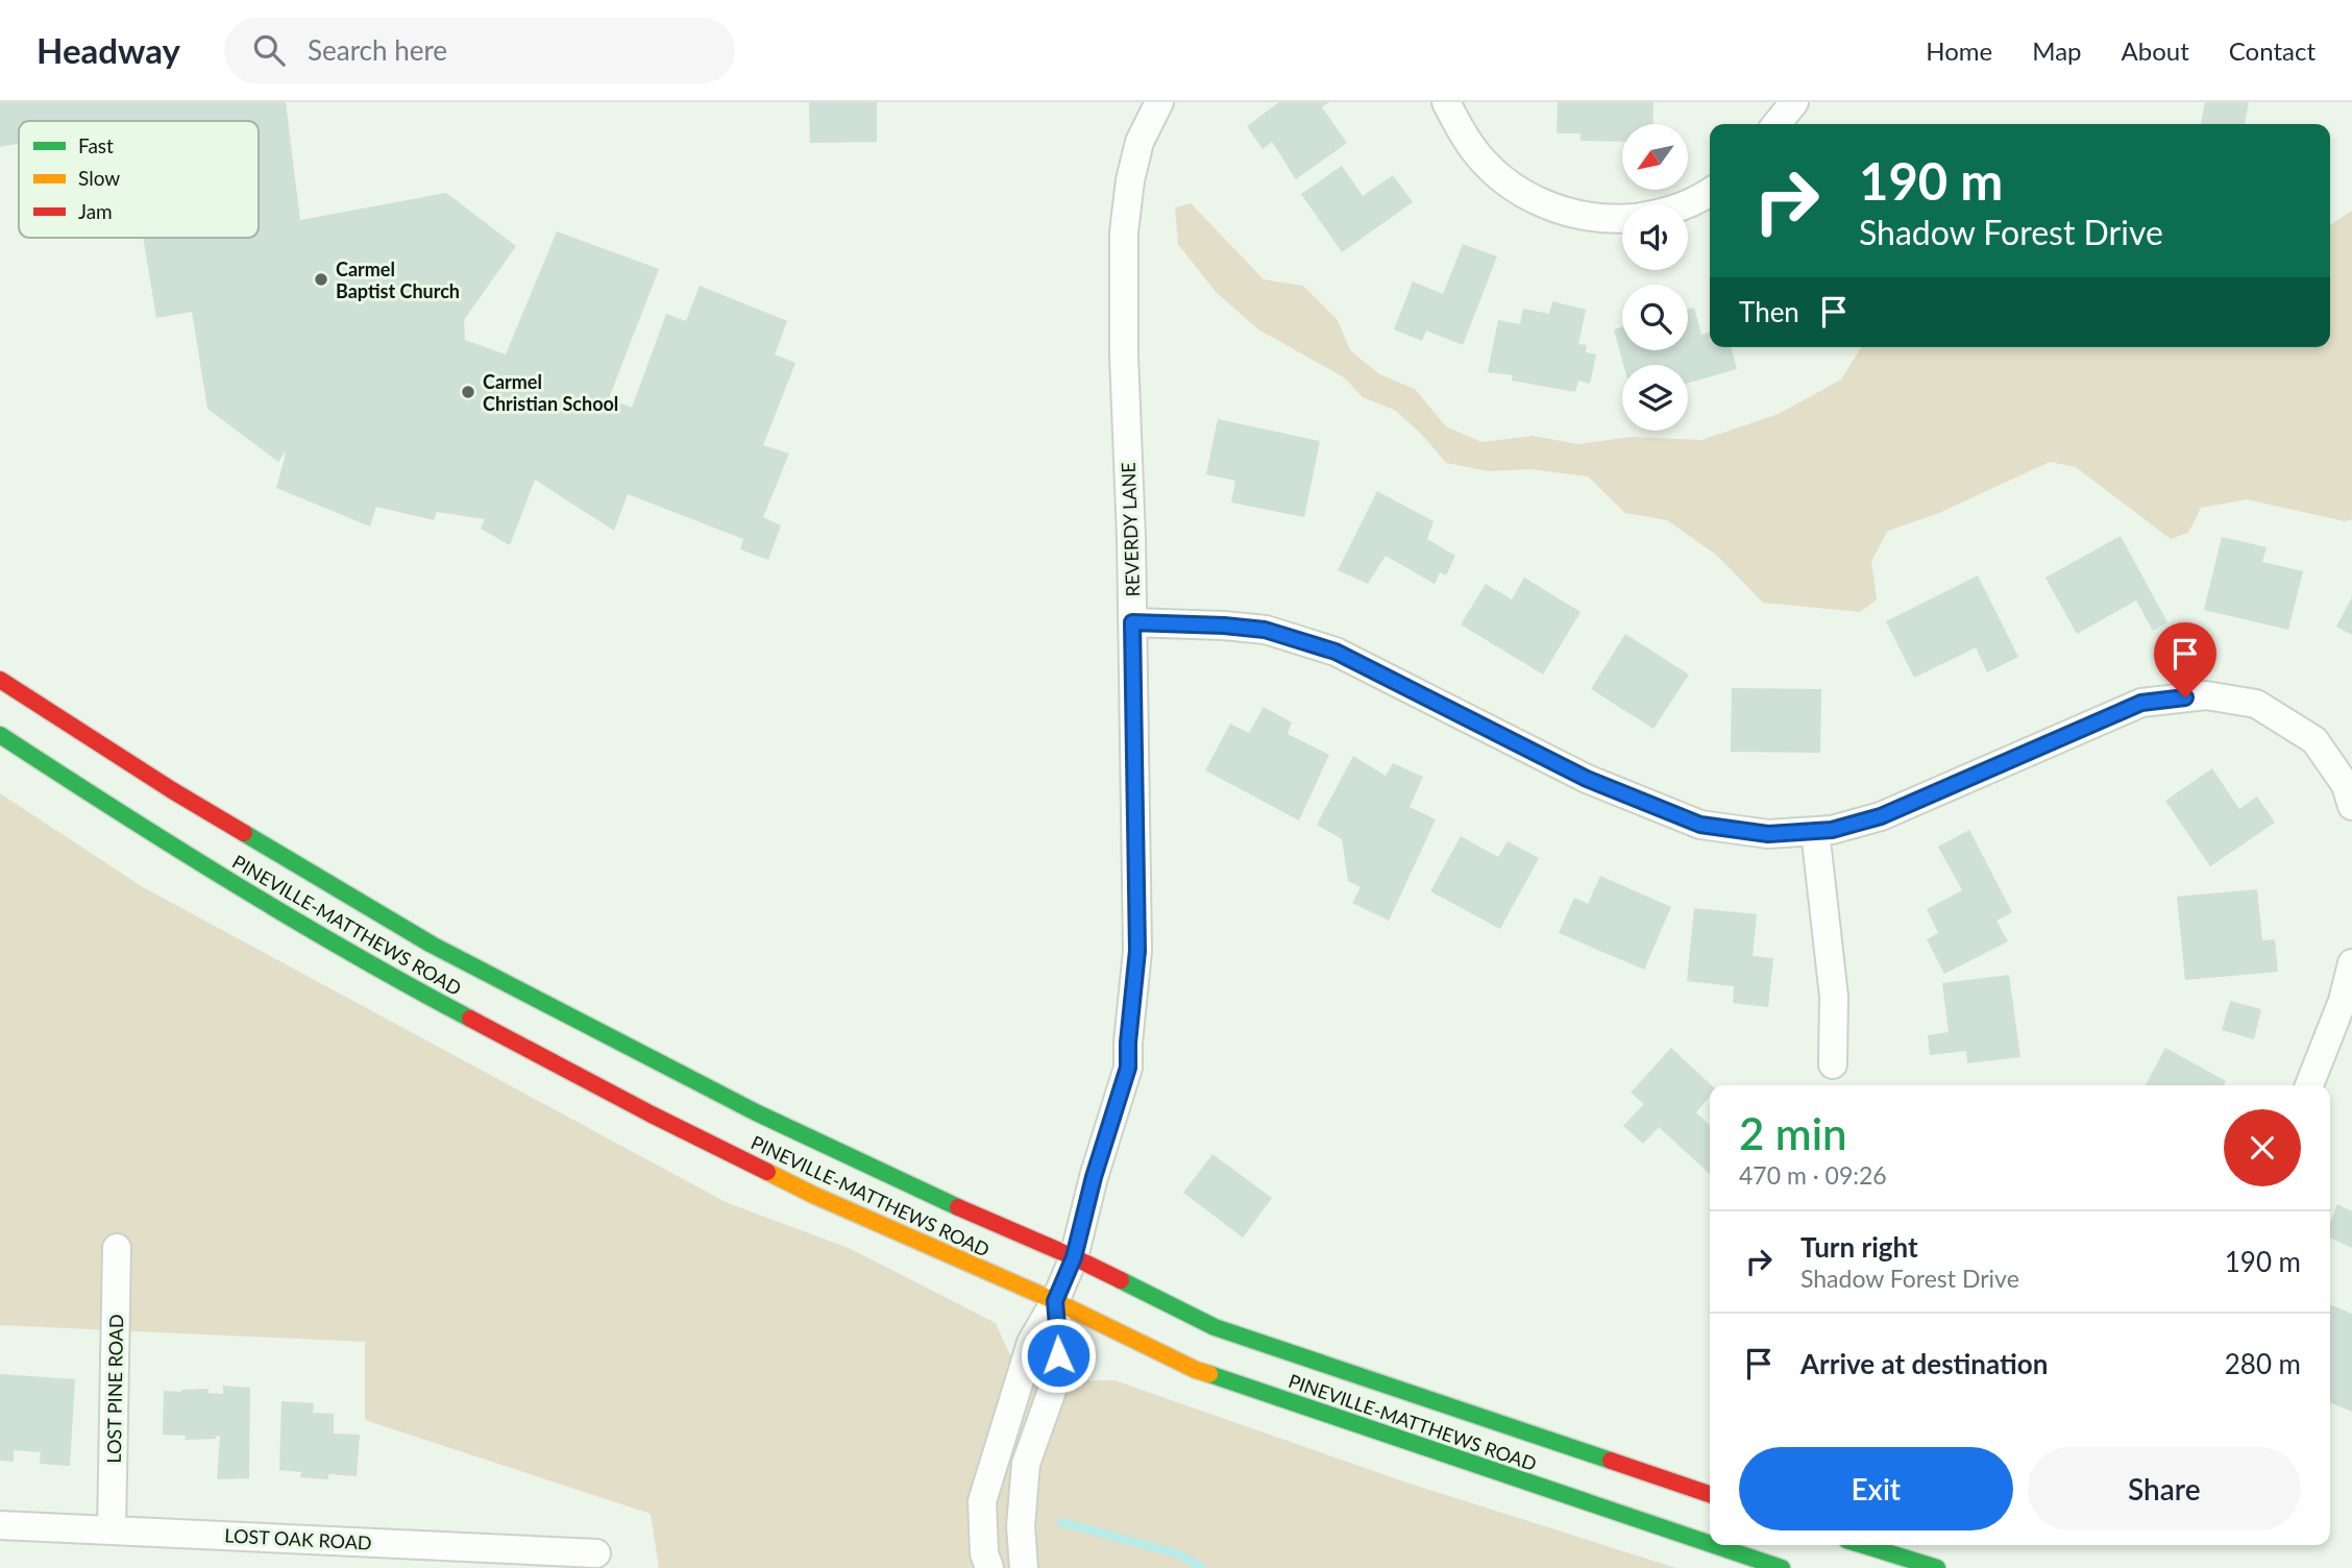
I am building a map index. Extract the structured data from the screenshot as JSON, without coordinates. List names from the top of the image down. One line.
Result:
{"streets":{"main road":["PINEVILLE-MATTHEWS ROAD"],"street":["REVERDY LANE","LOST PINE ROAD","LOST OAK ROAD"]},"crossings":[["REVERDY LANE","PINEVILLE-MATTHEWS ROAD"],["LOST PINE ROAD","LOST OAK ROAD"]],"places":["Carmel Baptist Church","Carmel Christian School"],"legend":["Fast","Slow","Jam"],"north":"bottom left","page":{"header":"Headway","search":"Search here","nav":["Home","Map","About","Contact"],"turn":["190 m","Shadow Forest Drive"],"then":"Then","heading":["2 min","470 m · 09:26"],"list":[{"name":"Turn right","note":"Shadow Forest Drive","value":"190 m"},{"name":"Arrive at destination","value":"280 m"}],"buttons":["Exit","Share"]}}
